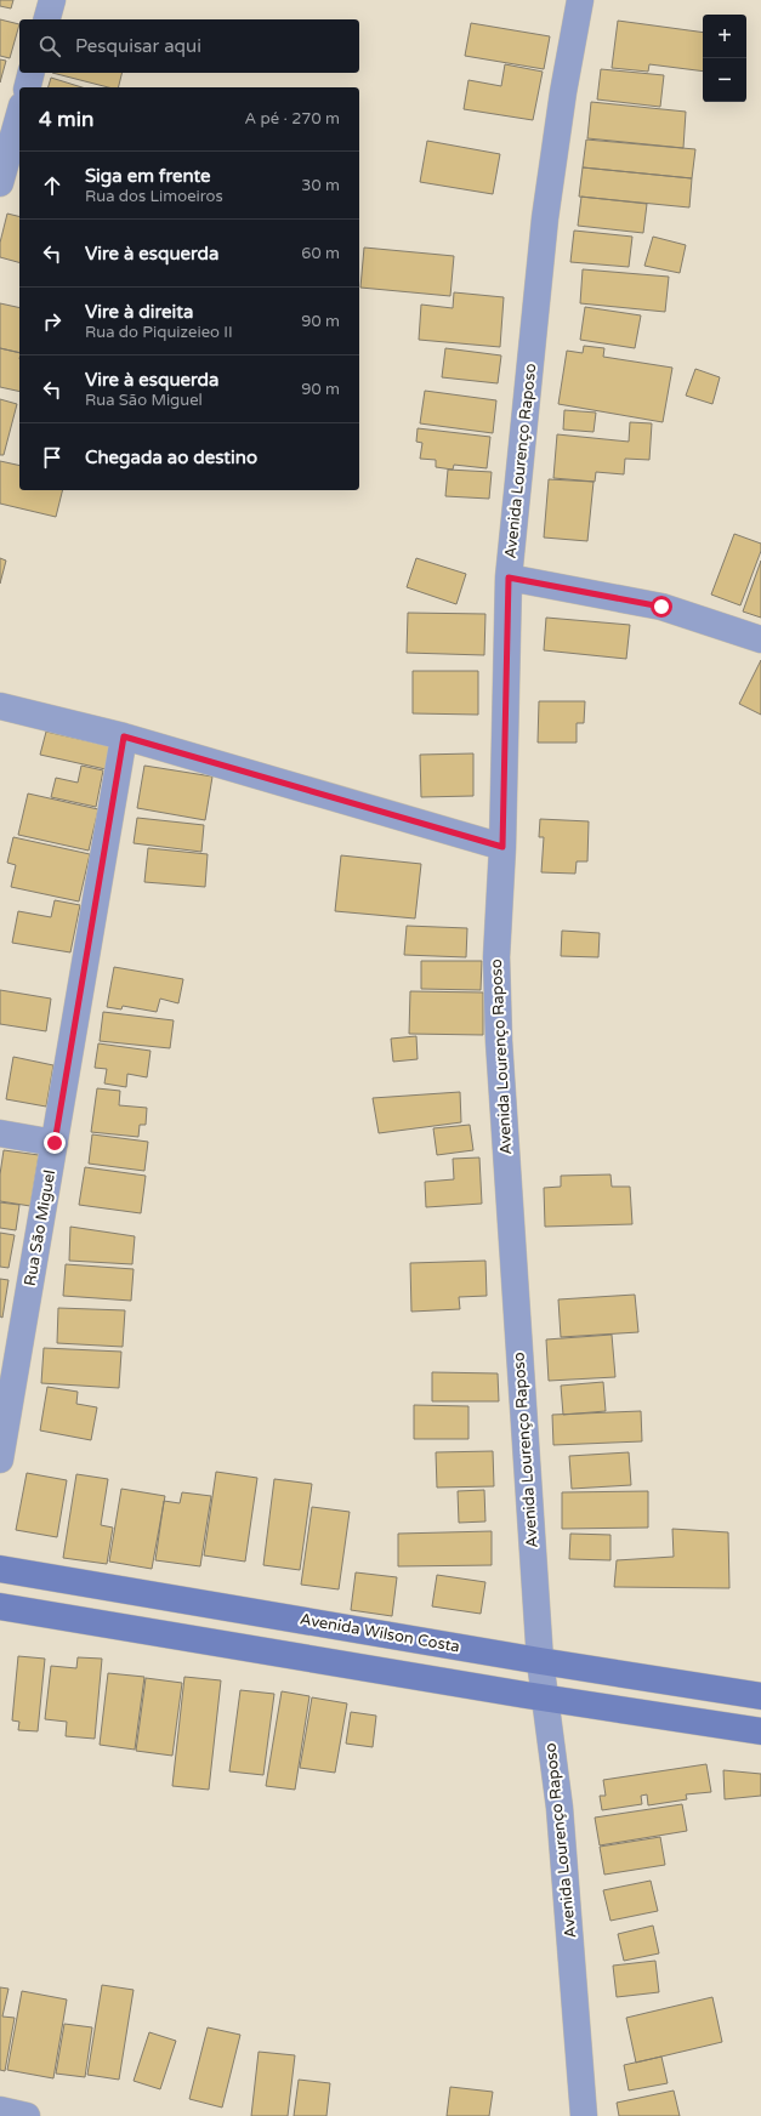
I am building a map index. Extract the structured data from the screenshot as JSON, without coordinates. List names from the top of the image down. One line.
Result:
{"streets":{"street":["Avenida Lourenço Raposo","Rua São Miguel","Avenida Wilson Costa"]},"crossings":[["Avenida Lourenço Raposo","Avenida Wilson Costa"]],"page":{"map_buttons":["+","−"],"search":"Pesquisar aqui","heading":["4 min","A pé · 270 m"],"list":[["Siga em frente","Rua dos Limoeiros","30 m"],["Vire à esquerda","60 m"],["Vire à direita","Rua do Piquizeieo II","90 m"],["Vire à esquerda","Rua São Miguel","90 m"],"Chegada ao destino"]}}
